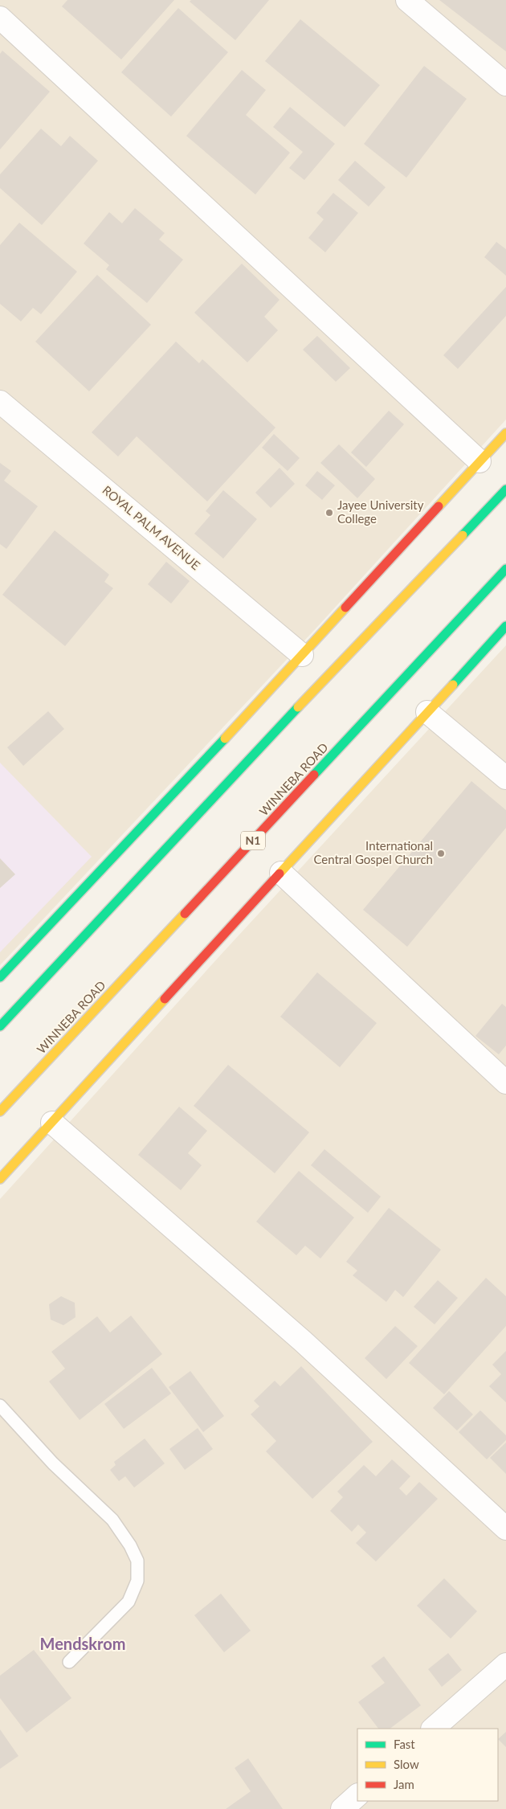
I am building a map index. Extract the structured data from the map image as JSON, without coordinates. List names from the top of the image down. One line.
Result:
{"streets":{"main road":["WINNEBA ROAD","N1"],"street":["ROYAL PALM AVENUE"]},"districts":["Mendskrom"],"places":["Jayee University College","International Central Gospel Church"],"legend":["Fast","Slow","Jam"]}
